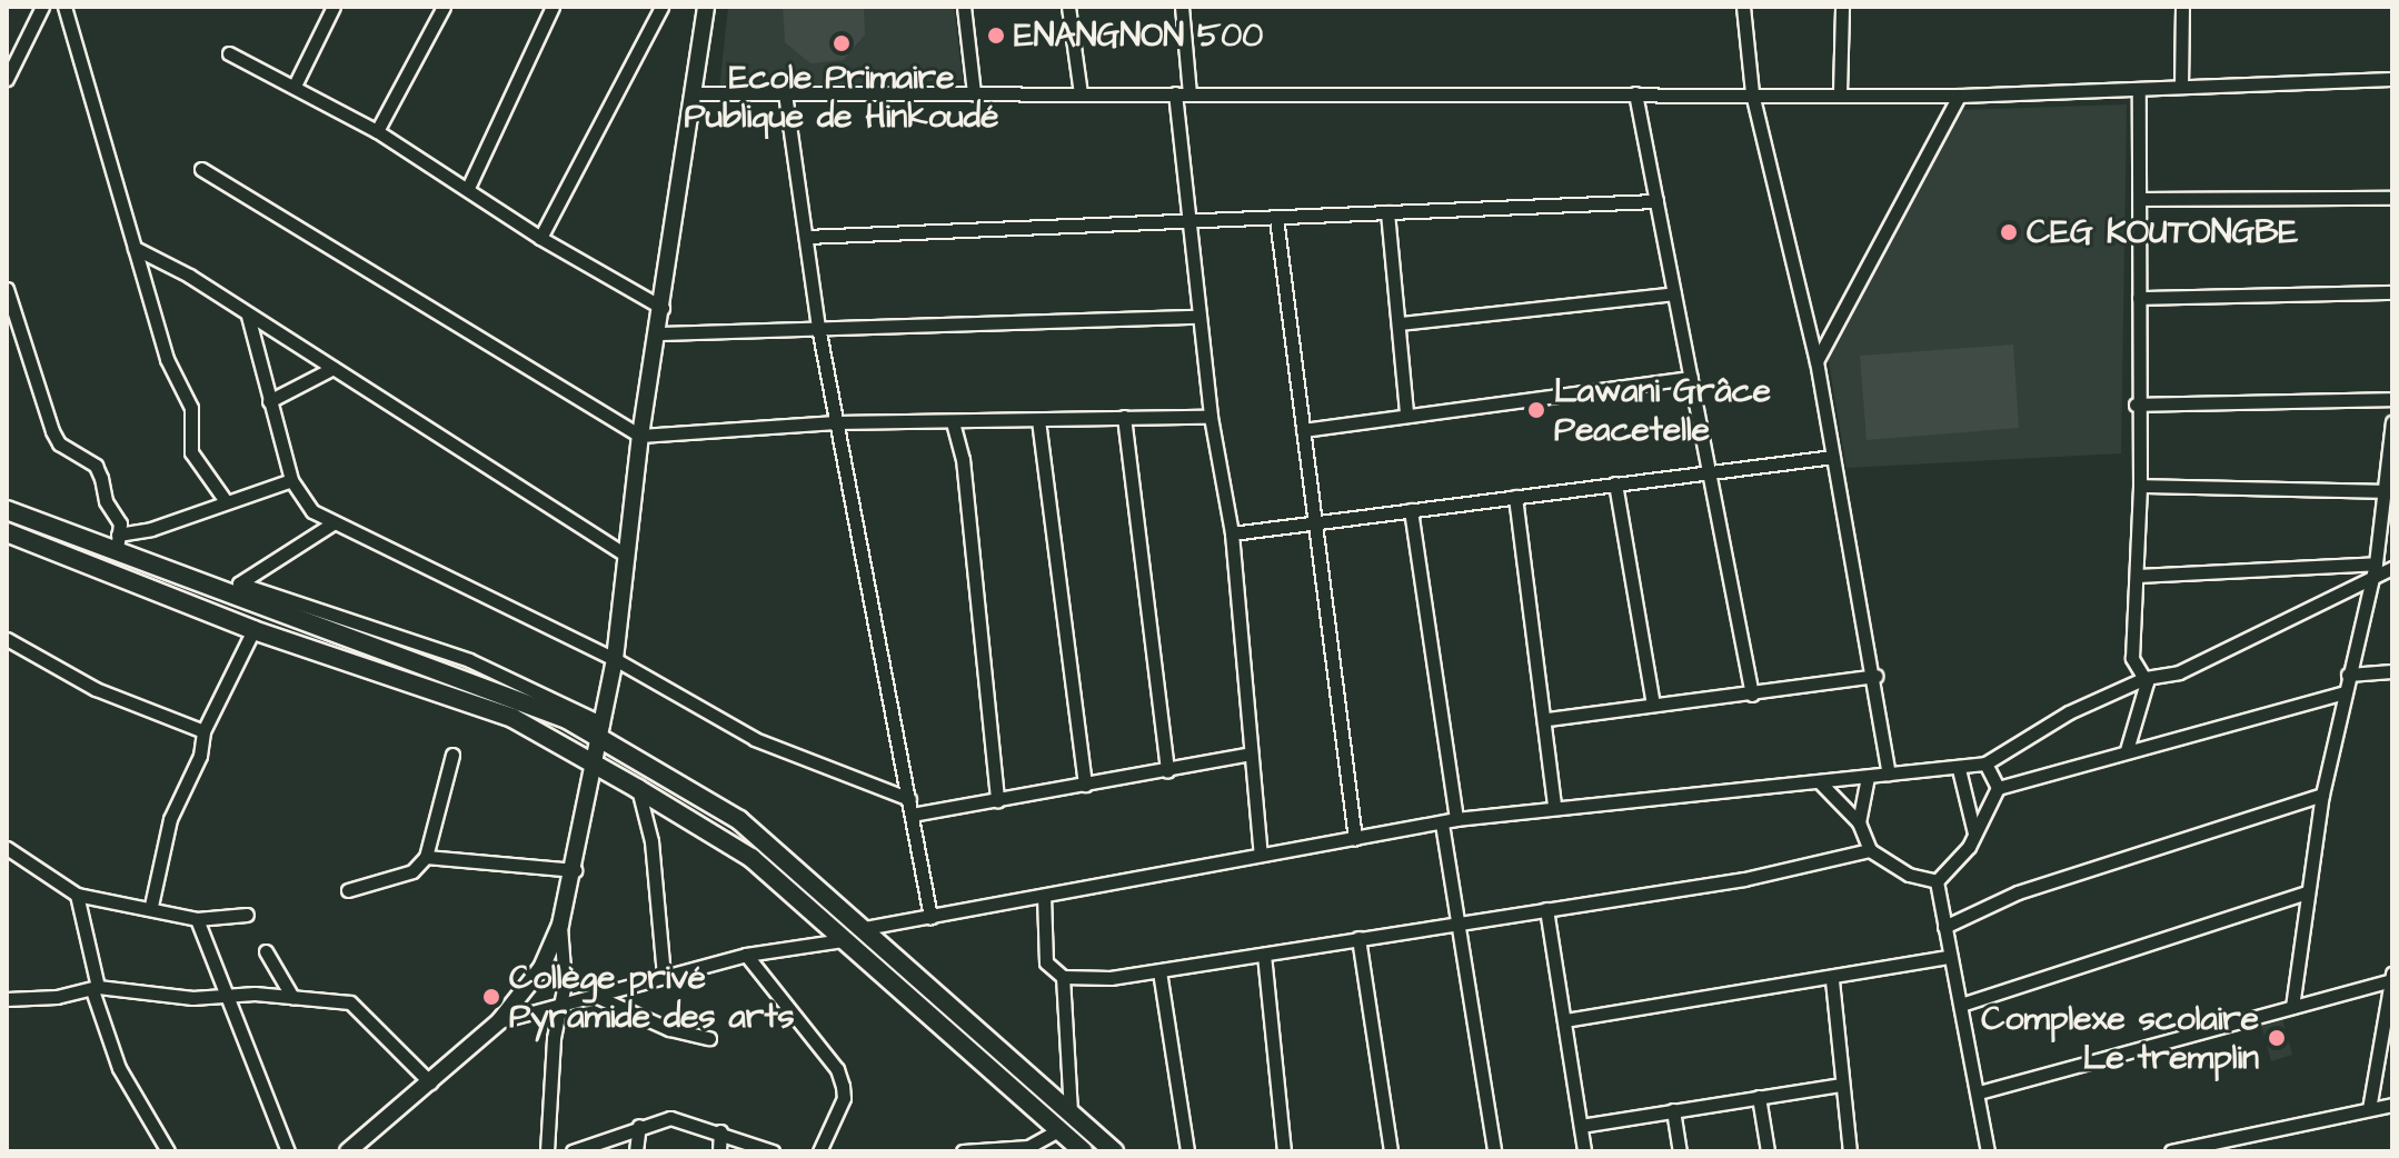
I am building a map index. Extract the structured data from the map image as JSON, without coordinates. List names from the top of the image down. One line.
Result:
{"places":["ENANGNON 500","Ecole Primaire Publique de Hinkoudé","CEG KOUTONGBE","Lawani Grâce Peacetelle","Collège privé Pyramide des arts","Complexe scolaire Le tremplin"]}
